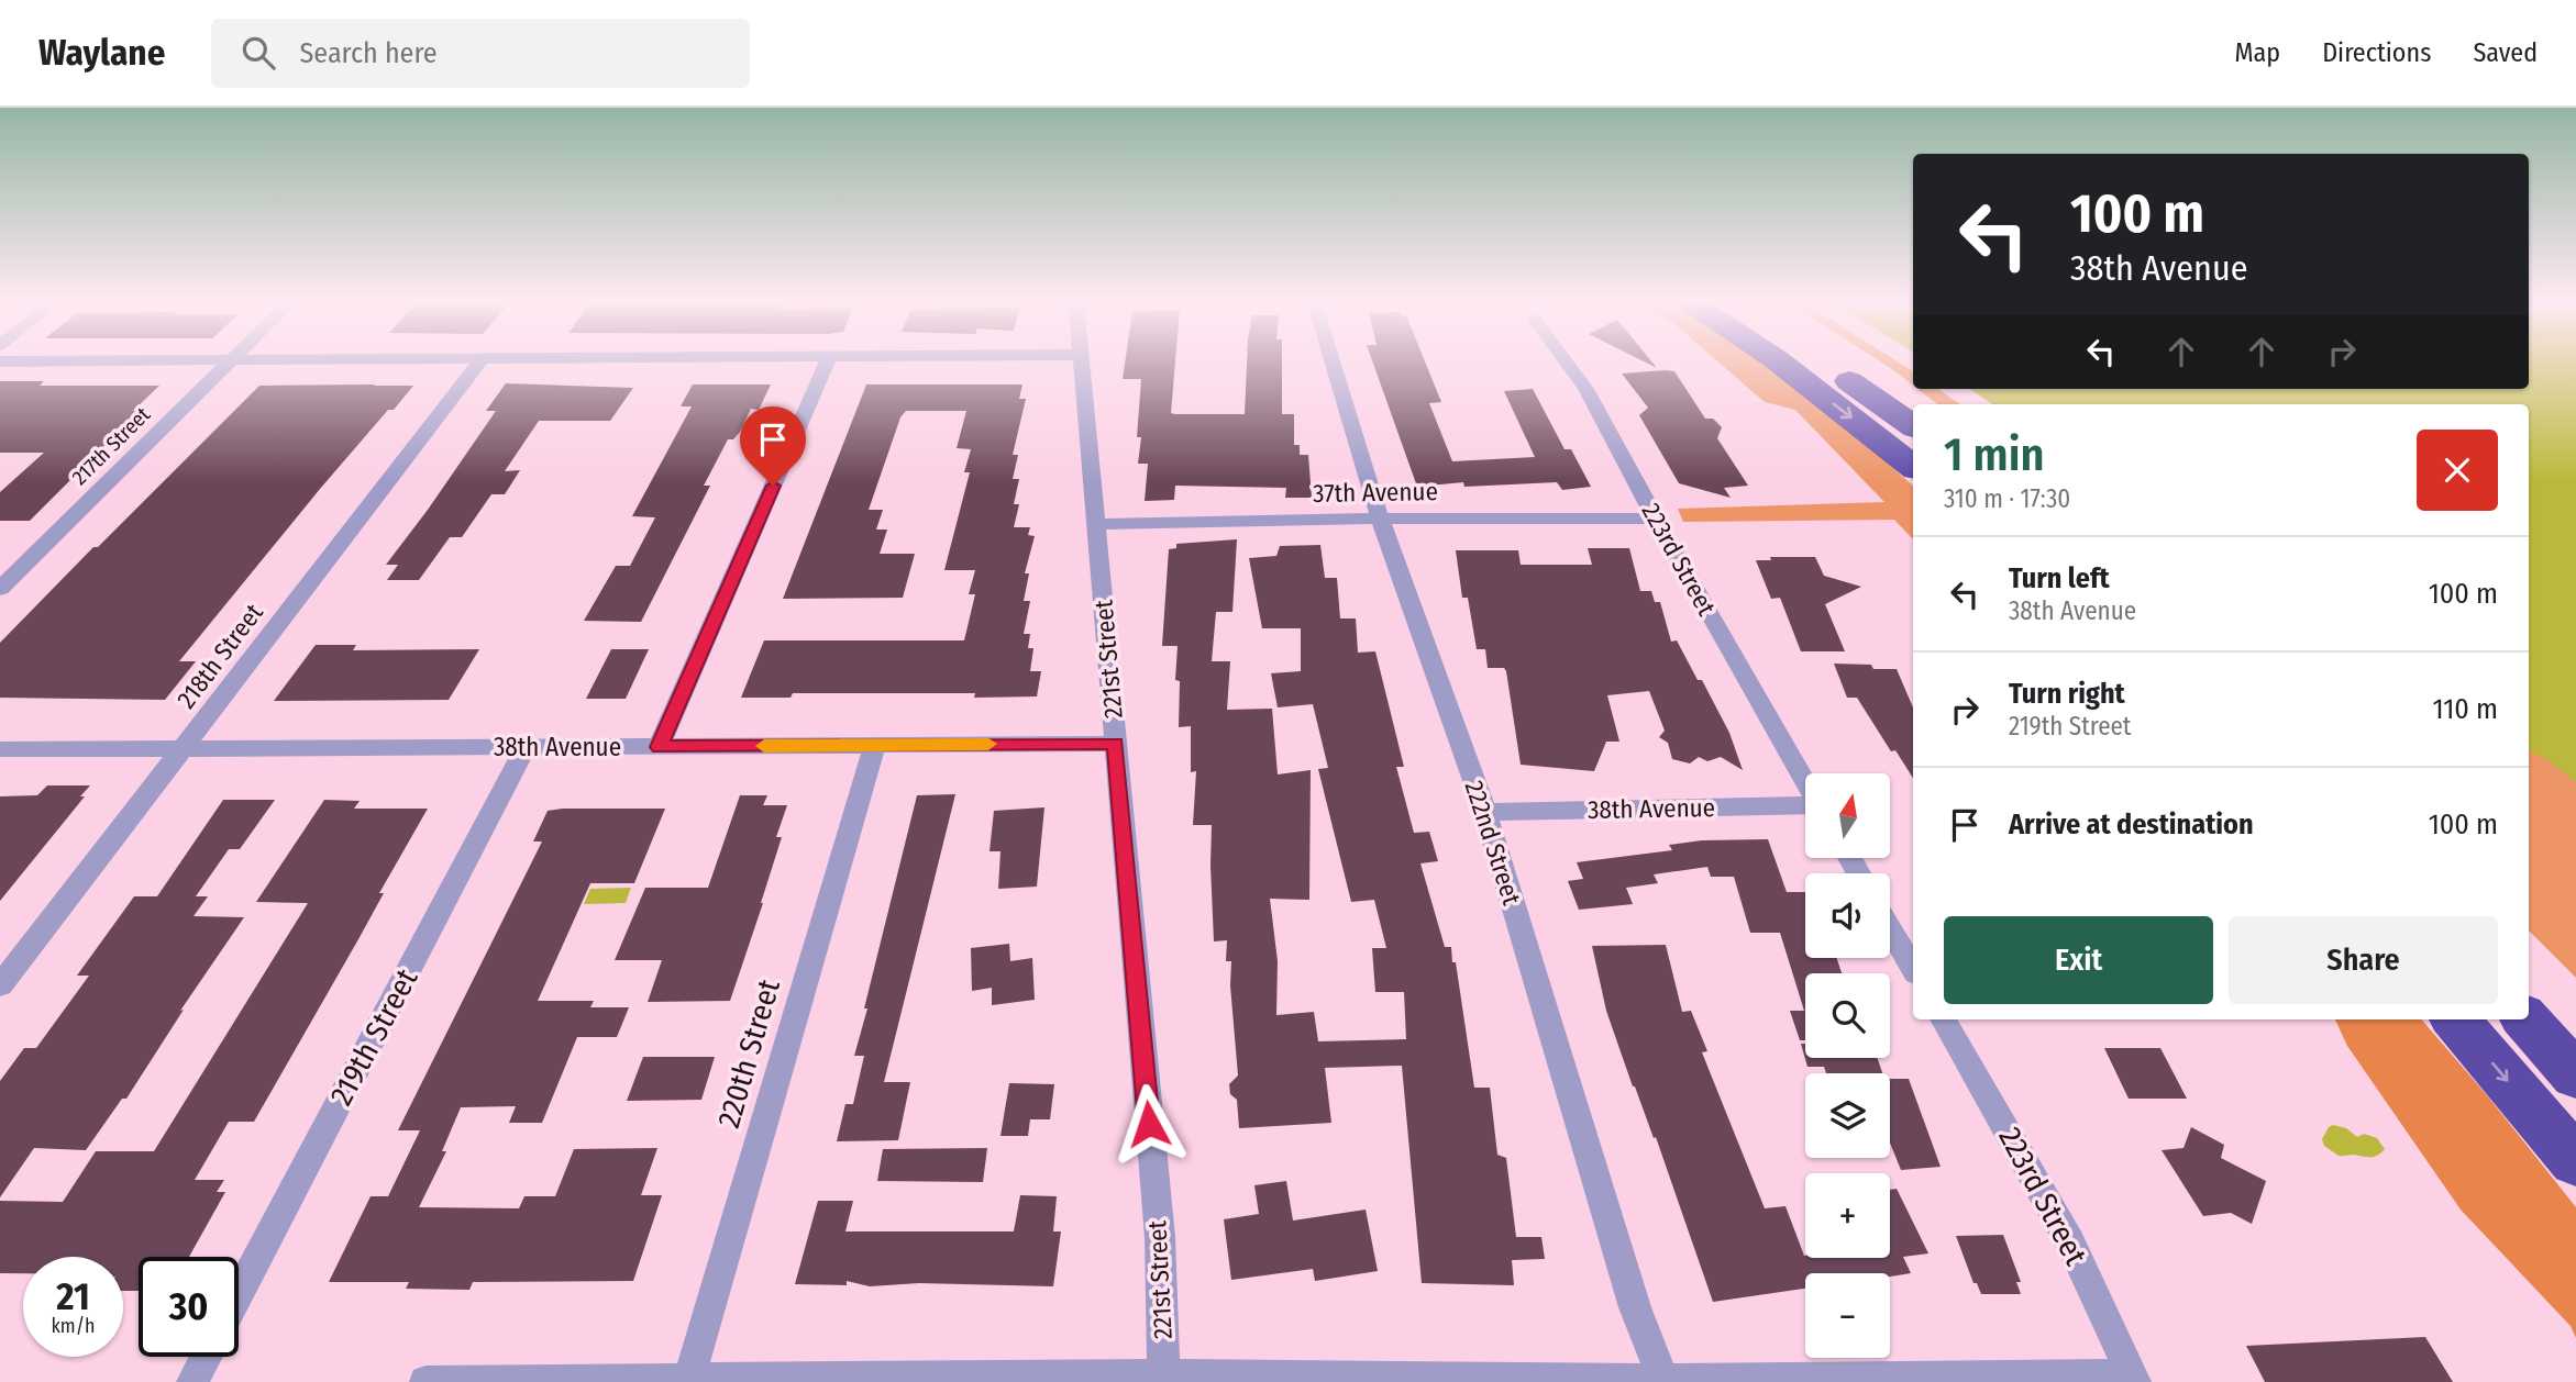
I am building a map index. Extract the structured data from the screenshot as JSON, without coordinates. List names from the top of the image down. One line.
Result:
{"streets":{"street":["217th Street","37th Avenue","223rd Street","218th Street","221st Street","38th Avenue","222nd Street","219th Street","220th Street"]},"crossings":[["37th Avenue","223rd Street"],["37th Avenue","221st Street"],["37th Avenue","222nd Street"],["218th Street","38th Avenue"],["221st Street","38th Avenue"],["38th Avenue","222nd Street"],["38th Avenue","219th Street"],["38th Avenue","220th Street"]],"north":"top","page":{"header":"Waylane","search":"Search here","nav":["Map","Directions","Saved"],"turn":["100 m","38th Avenue"],"heading":["1 min","310 m · 17:30"],"list":[{"name":"Turn left","note":"38th Avenue","value":"100 m"},{"name":"Turn right","note":"219th Street","value":"110 m"},{"name":"Arrive at destination","value":"100 m"}],"map_buttons":["+","−"],"buttons":["Exit","Share"],"speed":"21 km/h","limit":"30"}}
